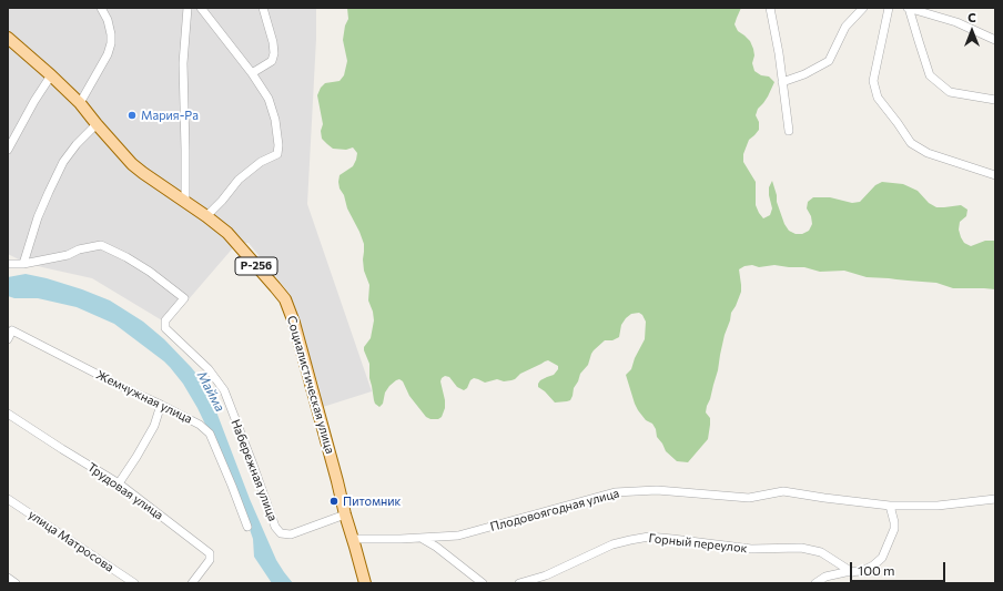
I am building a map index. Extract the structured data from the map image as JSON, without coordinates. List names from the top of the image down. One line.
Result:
{"streets":{"main road":["Р-256","Социалистическая улица"],"street":["Жемчужная улица","Набережная улица","Трудовая улица","Плодовоягодная улица","улица Матросова","Горный переулок"]},"crossings":[["Социалистическая улица","Набережная улица"],["Социалистическая улица","Плодовоягодная улица"]],"water":["Майма"],"places":["Мария-Ра","Питомник"],"scale_bar":"100 m","north":"top"}
